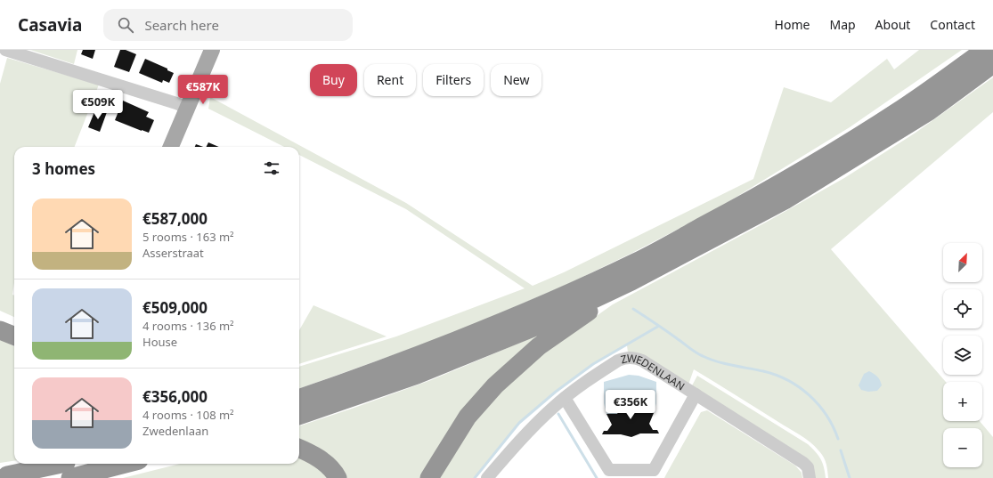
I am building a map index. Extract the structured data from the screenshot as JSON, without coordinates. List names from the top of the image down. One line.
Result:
{"streets":{"street":["ZWEDENLAAN"]},"north":"top right","page":{"header":"Casavia","search":"Search here","nav":["Home","Map","About","Contact"],"chip":["Buy","Rent","Filters","New"],"price":["€587K","€509K","€356K"],"heading":"3 homes","list":[{"name":"€587,000","note":"5 rooms · 163 m² · Asserstraat"},{"name":"€509,000","note":"4 rooms · 136 m² · House"},{"name":"€356,000","note":"4 rooms · 108 m² · Zwedenlaan"}],"map_buttons":["+","−"]}}
